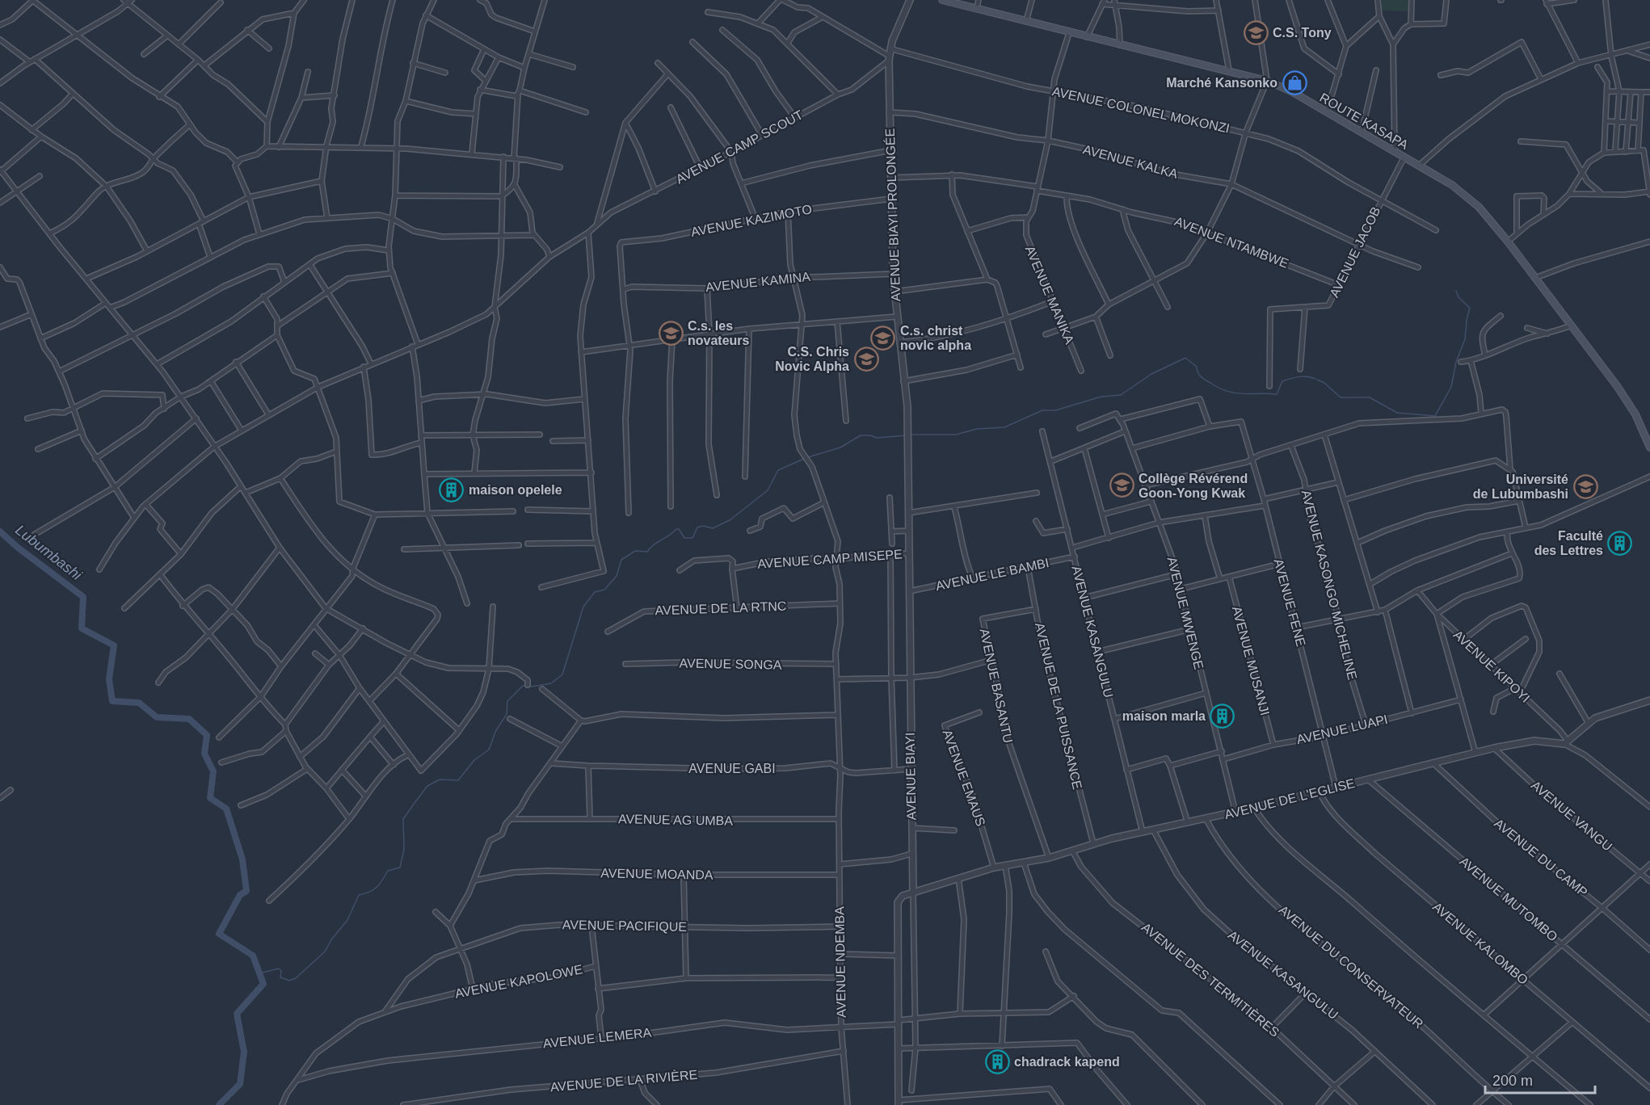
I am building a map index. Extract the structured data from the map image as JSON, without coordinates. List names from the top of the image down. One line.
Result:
{"streets":{"main road":["ROUTE KASAPA"],"street":["AVENUE COLONEL MOKONZI","AVENUE CAMP SCOUT","AVENUE KALKA","AVENUE BIAYI PROLONGÉE","AVENUE KAZIMOTO","AVENUE NTAMBWE","AVENUE JACOB","AVENUE KAMINA","AVENUE MANIKA","AVENUE CAMP MISEPE","AVENUE LE BAMBI","AVENUE KASONGO MICHELINE","AVENUE FENE","AVENUE DE LA RTNC","AVENUE MWENGE","AVENUE KASANGULU","AVENUE MUSANJI","AVENUE SONGA","AVENUE KIPOYI","AVENUE BASANTU","AVENUE DE LA PUISSANCE","AVENUE LUAPI","AVENUE GABI","AVENUE BIAYI","AVENUE EMAUS","AVENUE DE L'EGLISE","AVENUE VANGU","AVENUE AG UMBA","AVENUE DU CAMP","AVENUE MOANDA","AVENUE MUTOMBO","AVENUE PACIFIQUE","AVENUE KALOMBO","AVENUE NDEMBA","AVENUE DU CONSERVATEUR","AVENUE DES TERMITIÈRES","AVENUE KAPOLOWE","AVENUE LEMERA","AVENUE DE LA RIVIÈRE"]},"crossings":[["AVENUE COLONEL MOKONZI","AVENUE BIAYI PROLONGÉE"],["AVENUE COLONEL MOKONZI","AVENUE JACOB"],["AVENUE COLONEL MOKONZI","AVENUE MANIKA"],["ROUTE KASAPA","AVENUE JACOB"],["ROUTE KASAPA","AVENUE MANIKA"],["AVENUE CAMP SCOUT","AVENUE BIAYI PROLONGÉE"],["AVENUE KALKA","AVENUE BIAYI PROLONGÉE"],["AVENUE KALKA","AVENUE JACOB"],["AVENUE KALKA","AVENUE MANIKA"],["AVENUE BIAYI PROLONGÉE","AVENUE KAZIMOTO"],["AVENUE BIAYI PROLONGÉE","AVENUE NTAMBWE"],["AVENUE BIAYI PROLONGÉE","AVENUE KAMINA"],["AVENUE BIAYI PROLONGÉE","AVENUE BIAYI"],["AVENUE KAZIMOTO","AVENUE KAMINA"],["AVENUE KAZIMOTO","AVENUE NDEMBA"],["AVENUE NTAMBWE","AVENUE JACOB"],["AVENUE NTAMBWE","AVENUE MANIKA"],["AVENUE KAMINA","AVENUE NDEMBA"],["AVENUE CAMP MISEPE","AVENUE BIAYI"],["AVENUE CAMP MISEPE","AVENUE NDEMBA"],["AVENUE LE BAMBI","AVENUE KASANGULU"],["AVENUE LE BAMBI","AVENUE DE LA PUISSANCE"],["AVENUE LE BAMBI","AVENUE BIAYI"],["AVENUE KASONGO MICHELINE","AVENUE LUAPI"],["AVENUE FENE","AVENUE LUAPI"],["AVENUE FENE","AVENUE DE L'EGLISE"],["AVENUE DE LA RTNC","AVENUE NDEMBA"],["AVENUE MWENGE","AVENUE LUAPI"],["AVENUE MWENGE","AVENUE DE L'EGLISE"],["AVENUE KASANGULU","AVENUE DE L'EGLISE"],["AVENUE MUSANJI","AVENUE LUAPI"],["AVENUE SONGA","AVENUE NDEMBA"],["AVENUE KIPOYI","AVENUE DE L'EGLISE"],["AVENUE BASANTU","AVENUE DE LA PUISSANCE"],["AVENUE BASANTU","AVENUE DE L'EGLISE"],["AVENUE DE LA PUISSANCE","AVENUE DE L'EGLISE"],["AVENUE GABI","AVENUE BIAYI"],["AVENUE GABI","AVENUE NDEMBA"],["AVENUE BIAYI","AVENUE DE L'EGLISE"],["AVENUE EMAUS","AVENUE DE L'EGLISE"],["AVENUE DE L'EGLISE","AVENUE VANGU"],["AVENUE DE L'EGLISE","AVENUE DU CAMP"],["AVENUE DE L'EGLISE","AVENUE MUTOMBO"],["AVENUE DE L'EGLISE","AVENUE KALOMBO"],["AVENUE DE L'EGLISE","AVENUE DU CONSERVATEUR"],["AVENUE DE L'EGLISE","AVENUE DES TERMITIÈRES"],["AVENUE AG UMBA","AVENUE NDEMBA"],["AVENUE MOANDA","AVENUE NDEMBA"],["AVENUE PACIFIQUE","AVENUE NDEMBA"],["AVENUE PACIFIQUE","AVENUE KAPOLOWE"],["AVENUE NDEMBA","AVENUE KAPOLOWE"],["AVENUE NDEMBA","AVENUE LEMERA"],["AVENUE NDEMBA","AVENUE DE LA RIVIÈRE"],["AVENUE KAPOLOWE","AVENUE LEMERA"]],"water":["Lubumbashi"],"places":{"school or university":["C.S. Tony","C.s. les novateurs","C.s. christ novlc alpha","C.S. Chris Novic Alpha","Collège Révérend Goon-Yong Kwak","Université de Lubumbashi"],"shop":["Marché Kansonko"],"building":["maison opelele","Faculté des Lettres","maison marla","chadrack kapend"]},"scale_bar":"200 m"}
